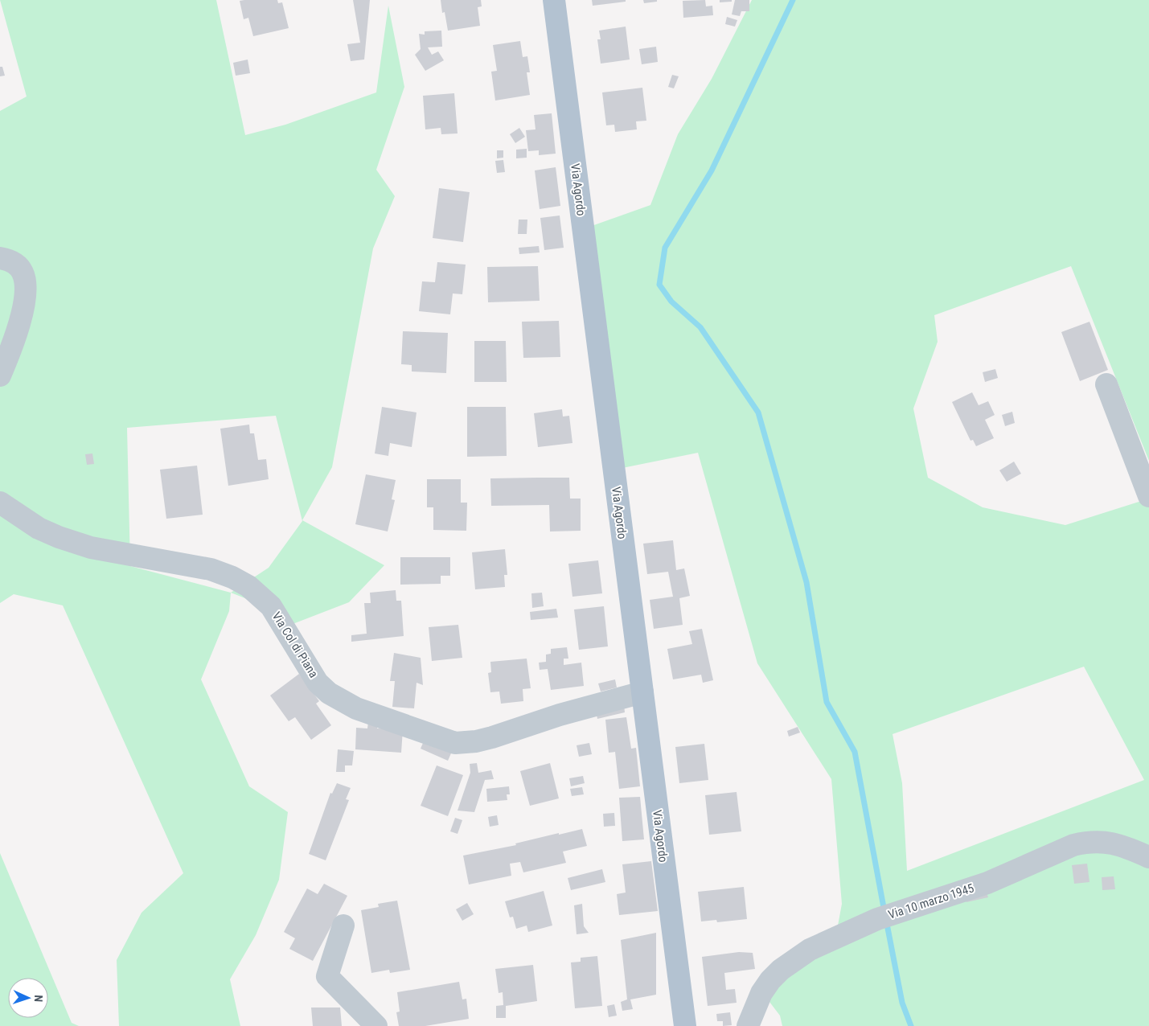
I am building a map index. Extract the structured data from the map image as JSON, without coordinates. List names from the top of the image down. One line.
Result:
{"streets":{"main road":["Via Agordo"],"street":["Via Col di Piana","Via 10 marzo 1945"]},"crossings":[["Via Agordo","Via Col di Piana"]],"north":"right"}
